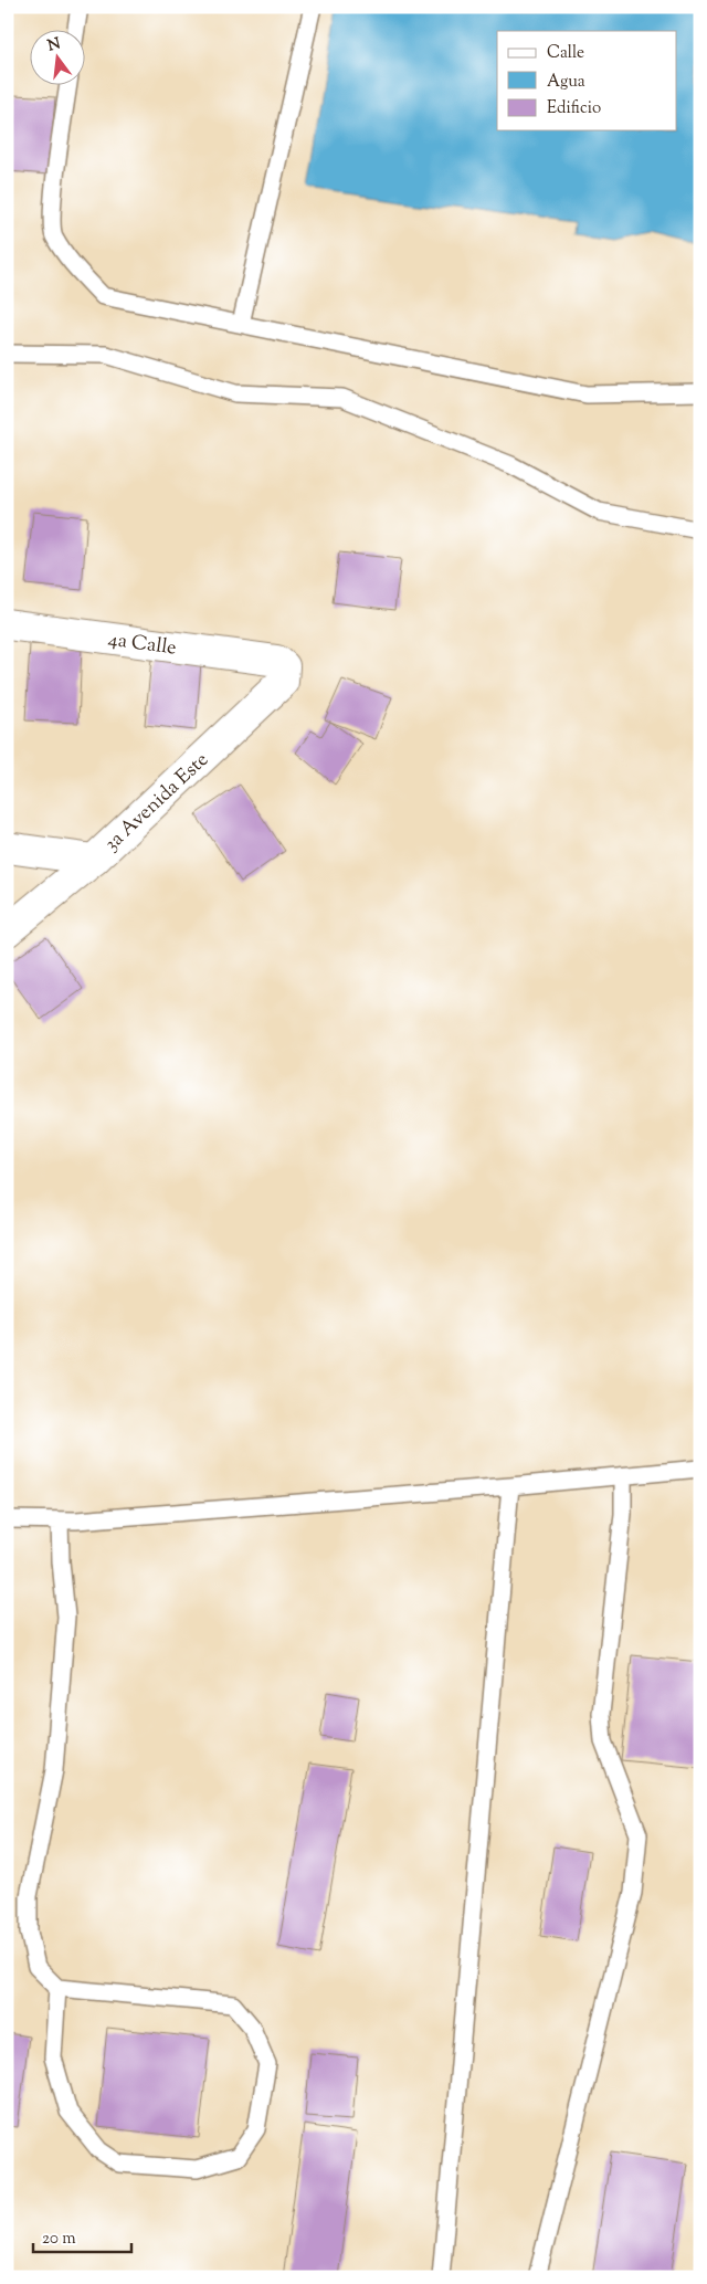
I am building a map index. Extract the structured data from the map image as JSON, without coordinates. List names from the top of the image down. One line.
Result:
{"streets":{"street":["4a Calle","3a Avenida Este"]},"crossings":[["4a Calle","3a Avenida Este"]],"legend":["Calle","Agua","Edificio"],"scale_bar":"20 m","north":"top"}
